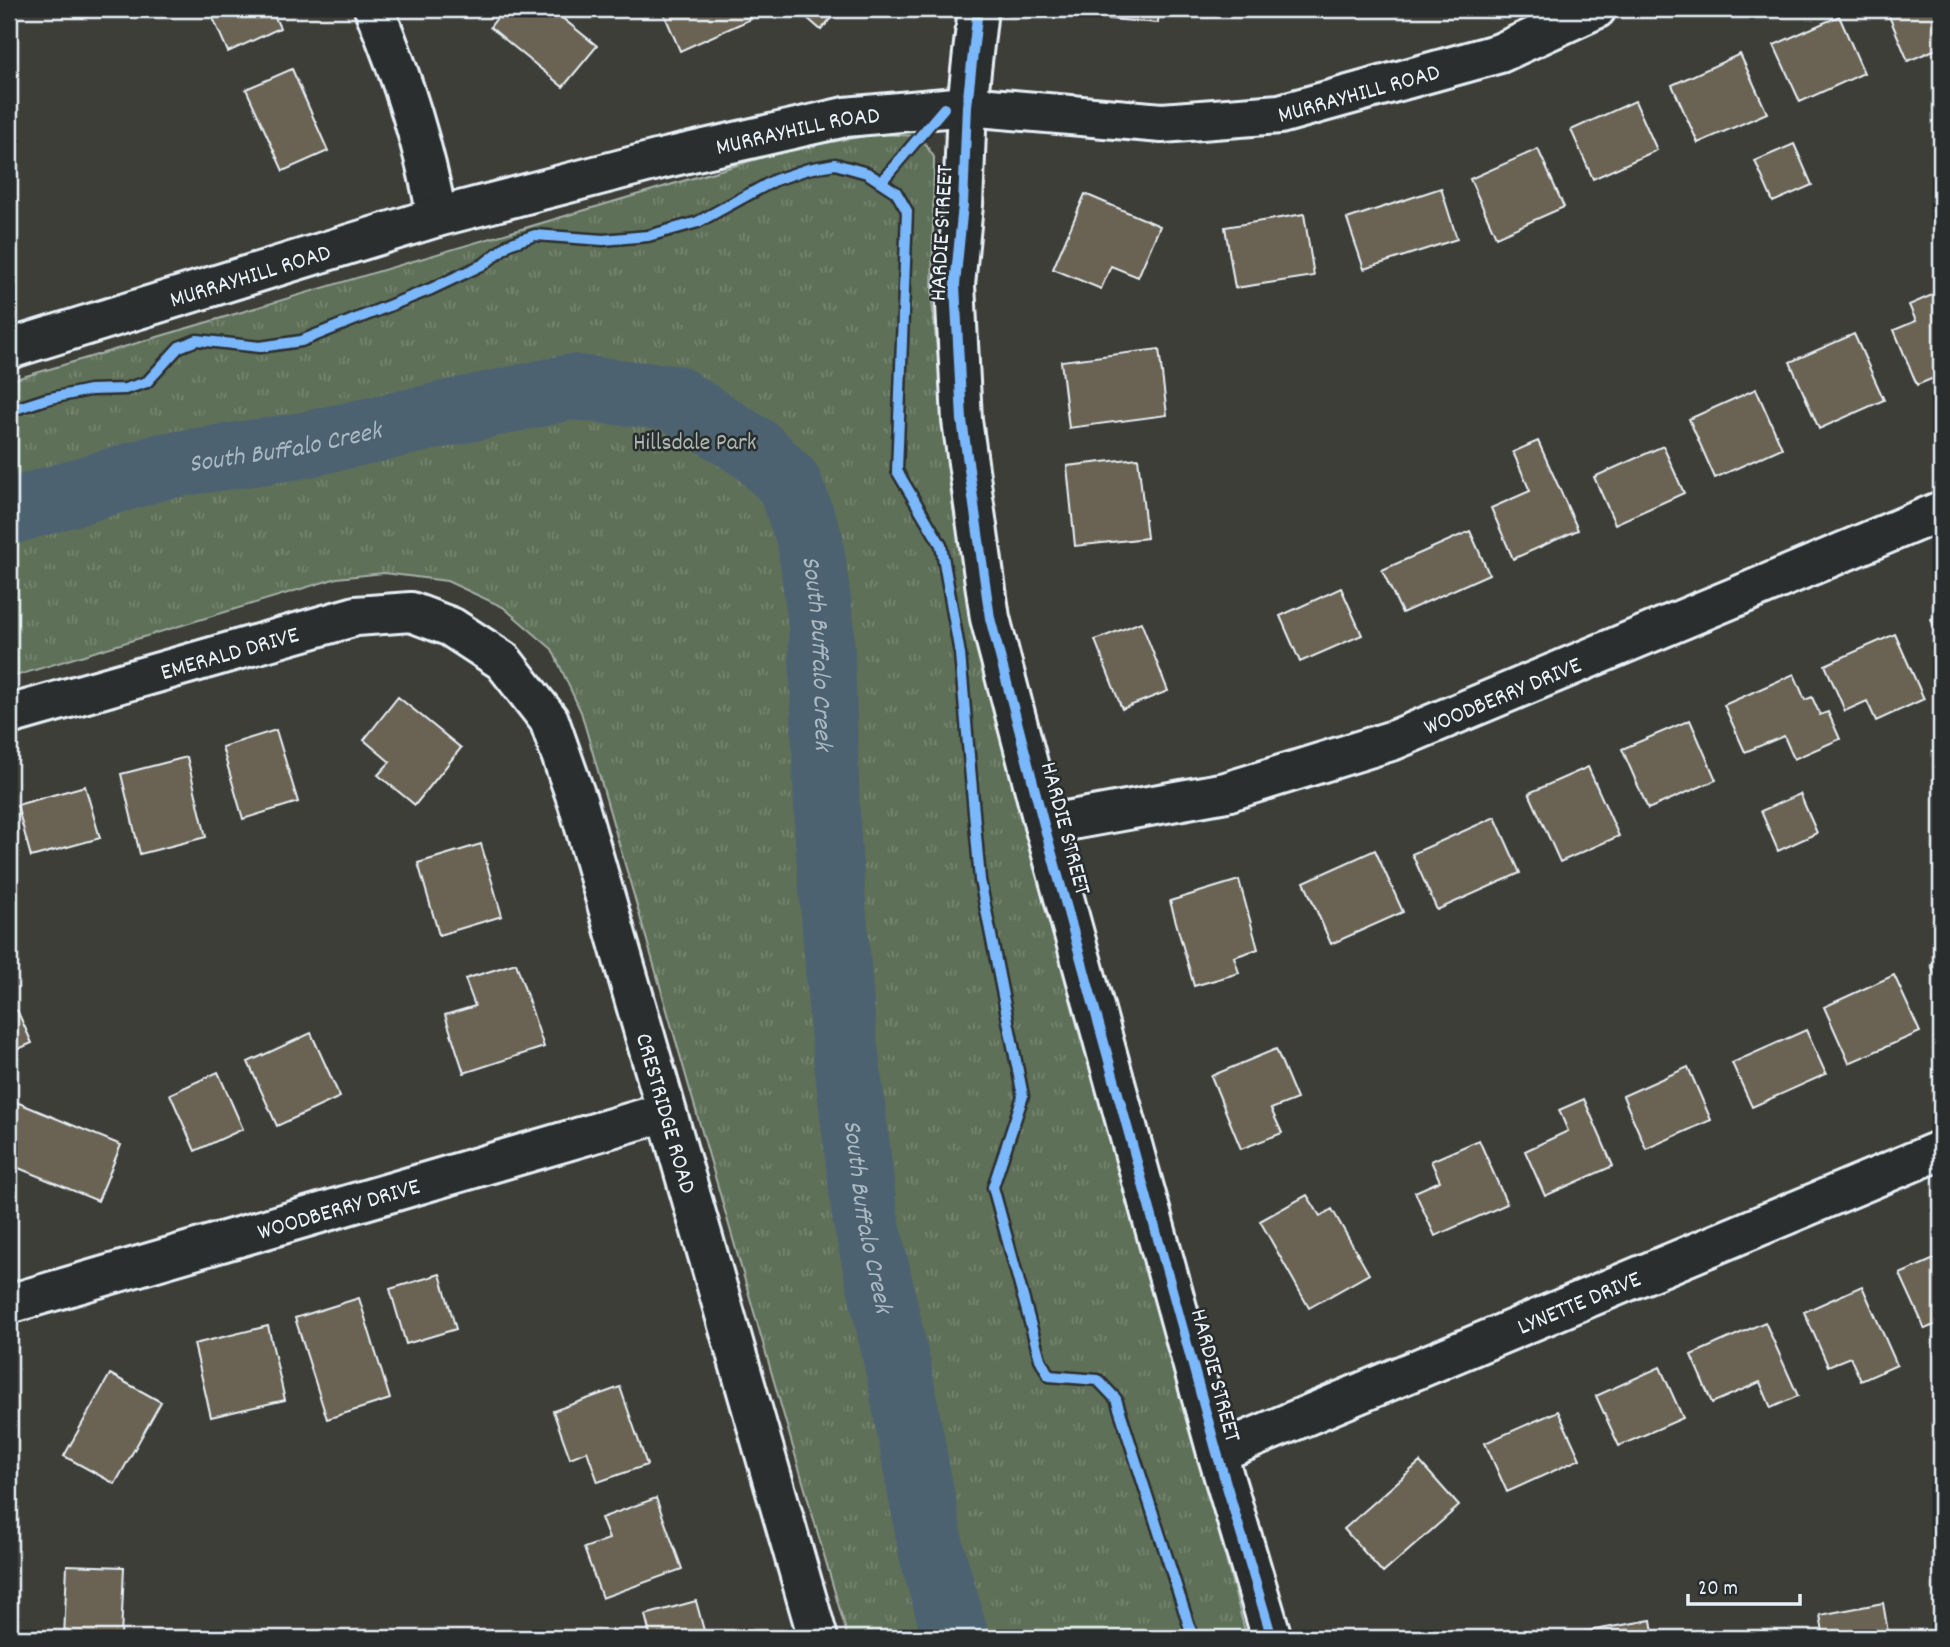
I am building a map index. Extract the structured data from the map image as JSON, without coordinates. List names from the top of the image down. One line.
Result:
{"streets":{"street":["MURRAYHILL ROAD","HARDIE STREET","EMERALD DRIVE","WOODBERRY DRIVE","CRESTRIDGE ROAD","LYNETTE DRIVE"]},"crossings":[["MURRAYHILL ROAD","HARDIE STREET"],["HARDIE STREET","WOODBERRY DRIVE"],["HARDIE STREET","LYNETTE DRIVE"],["EMERALD DRIVE","CRESTRIDGE ROAD"],["WOODBERRY DRIVE","CRESTRIDGE ROAD"]],"water":["South Buffalo Creek"],"parks":["Hillsdale Park"],"scale_bar":"20 m"}
